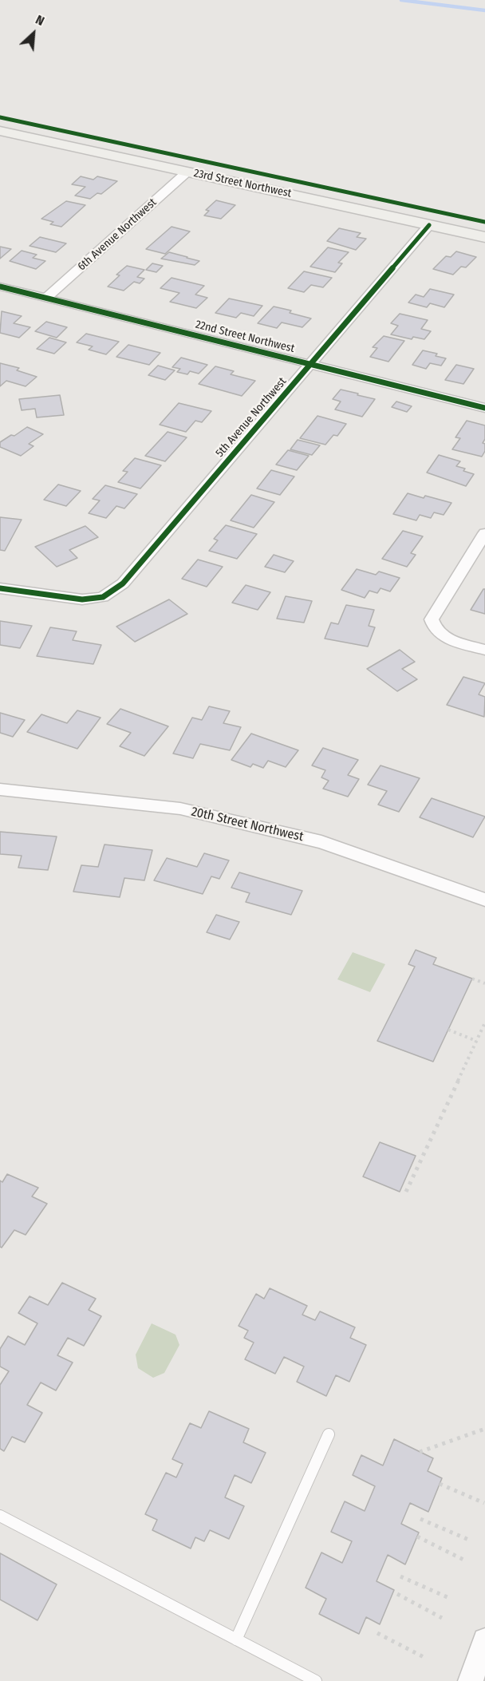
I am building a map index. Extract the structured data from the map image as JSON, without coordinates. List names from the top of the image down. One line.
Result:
{"streets":{"street":["23rd Street Northwest","6th Avenue Northwest","22nd Street Northwest","5th Avenue Northwest","20th Street Northwest"]},"crossings":[["23rd Street Northwest","6th Avenue Northwest"],["23rd Street Northwest","5th Avenue Northwest"],["6th Avenue Northwest","22nd Street Northwest"],["22nd Street Northwest","5th Avenue Northwest"]],"north":"top right"}
